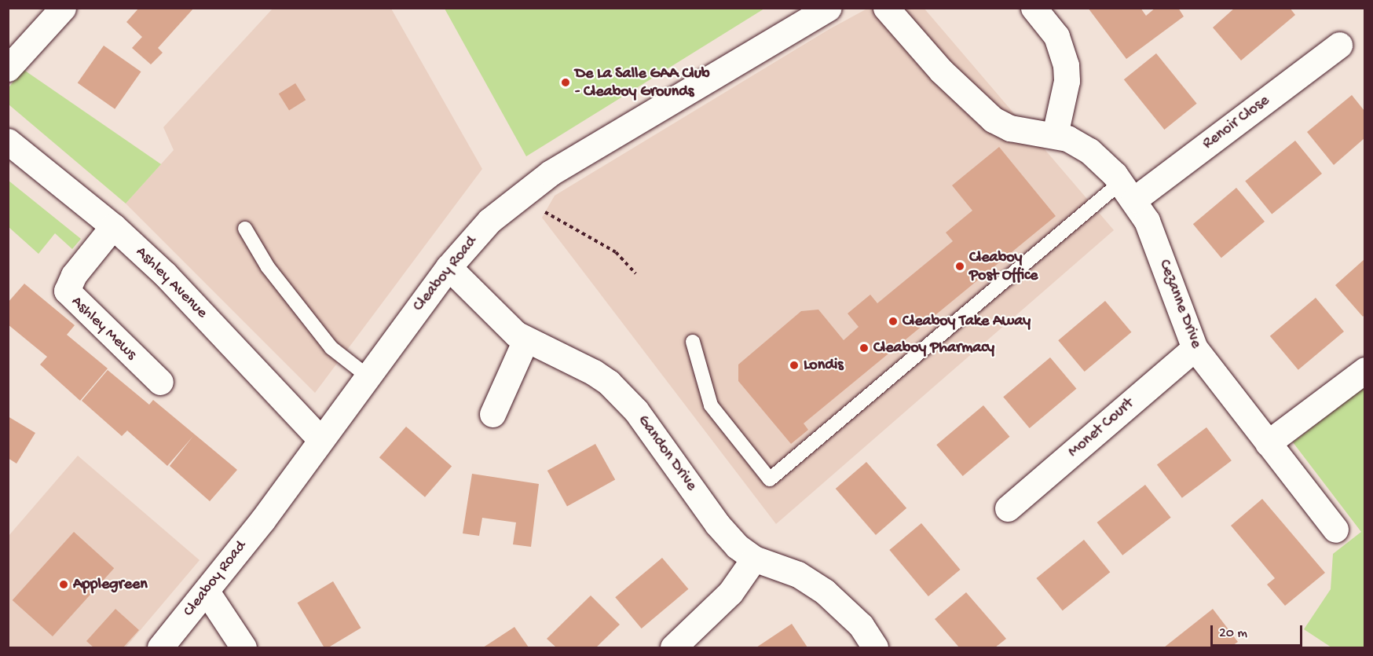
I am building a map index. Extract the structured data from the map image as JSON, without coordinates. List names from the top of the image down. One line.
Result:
{"streets":{"street":["Renoir Close","Cleaboy Road","Ashley Avenue","Cezanne Drive","Ashley Mews","Monet Court","Gandon Drive"]},"crossings":[["Renoir Close","Cezanne Drive"],["Cleaboy Road","Ashley Avenue"],["Cleaboy Road","Gandon Drive"],["Ashley Avenue","Ashley Mews"],["Cezanne Drive","Monet Court"]],"places":["De La Salle GAA Club - Cleaboy Grounds","Cleaboy Post Office","Cleaboy Take Away","Cleaboy Pharmacy","Londis","Applegreen"],"scale_bar":"20 m"}
